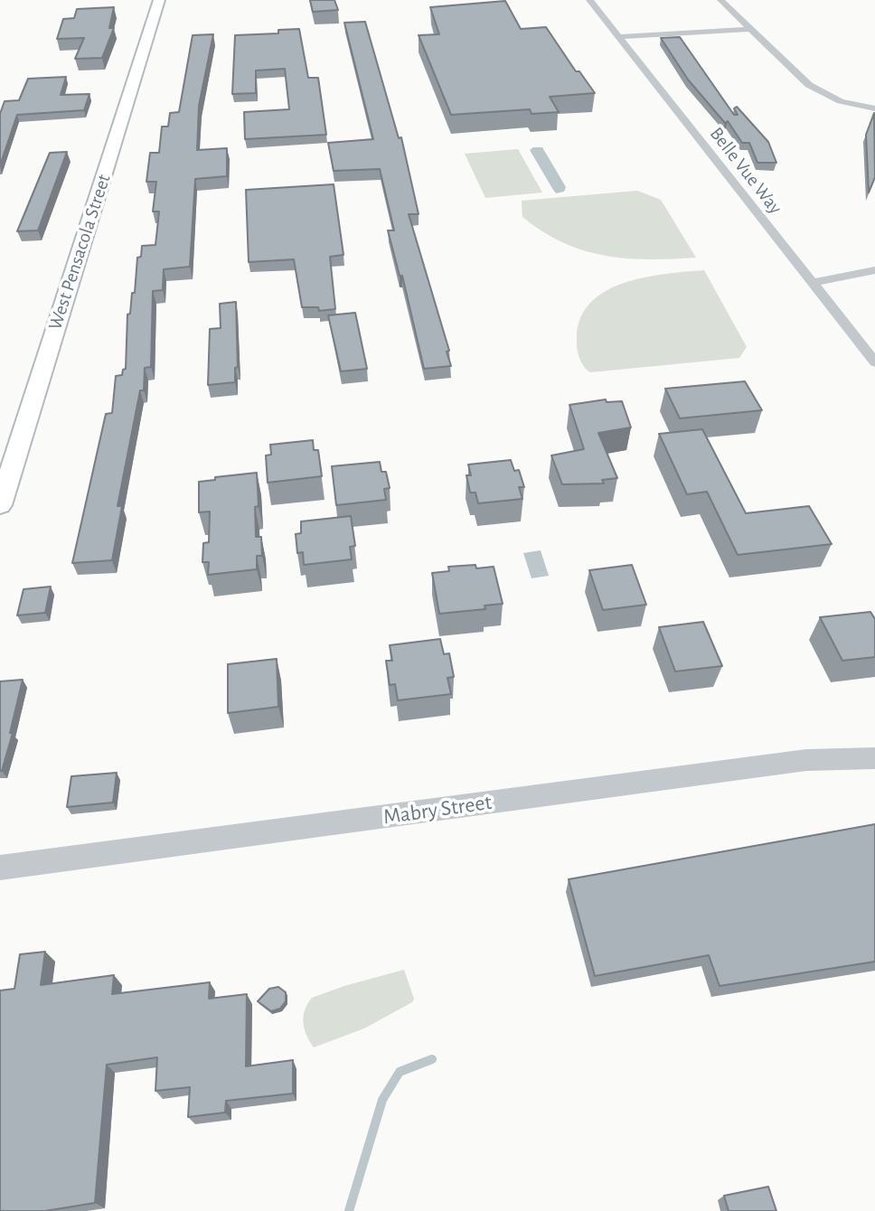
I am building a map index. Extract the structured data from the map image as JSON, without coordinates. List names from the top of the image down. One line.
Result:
{"streets":{"main road":["West Pensacola Street"],"street":["Belle Vue Way","Mabry Street"]}}
